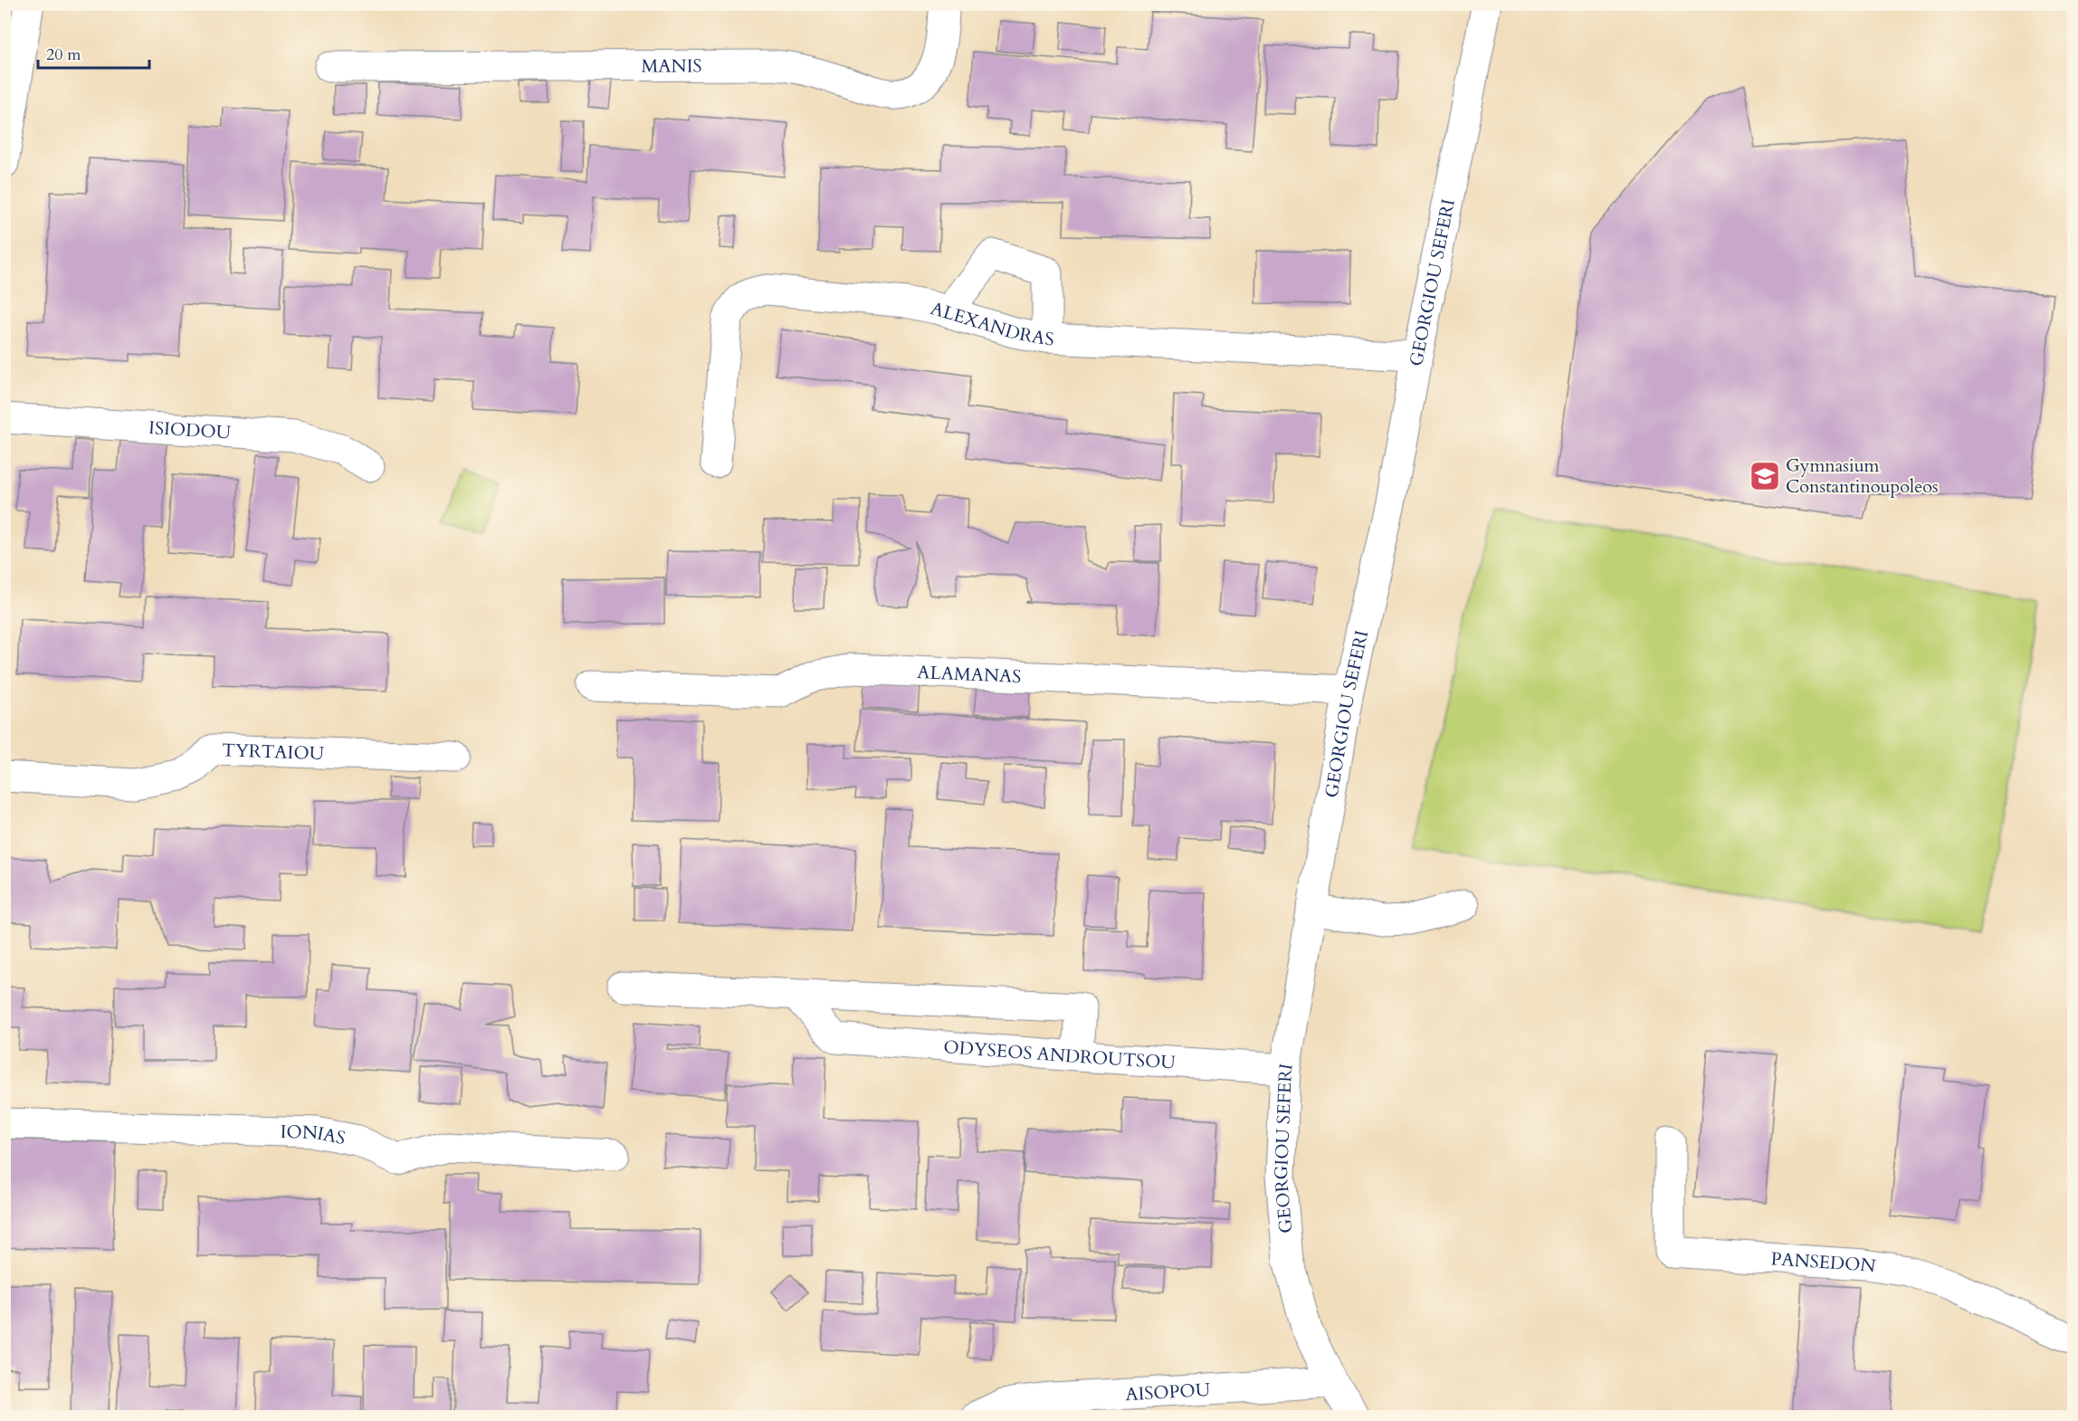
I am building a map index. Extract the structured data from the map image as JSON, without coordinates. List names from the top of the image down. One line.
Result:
{"streets":{"street":["MANIS","GEORGIOU SEFERI","ALEXANDRAS","ISIODOU","ALAMANAS","TYRTAIOU","ODYSEOS ANDROUTSOU","IONIAS","PANSEDON","AISOPOU"]},"crossings":[["GEORGIOU SEFERI","ALEXANDRAS"],["GEORGIOU SEFERI","ALAMANAS"],["GEORGIOU SEFERI","ODYSEOS ANDROUTSOU"],["GEORGIOU SEFERI","AISOPOU"]],"places":{"school or university":["Gymnasium Constantinoupoleos"]},"scale_bar":"20 m"}
